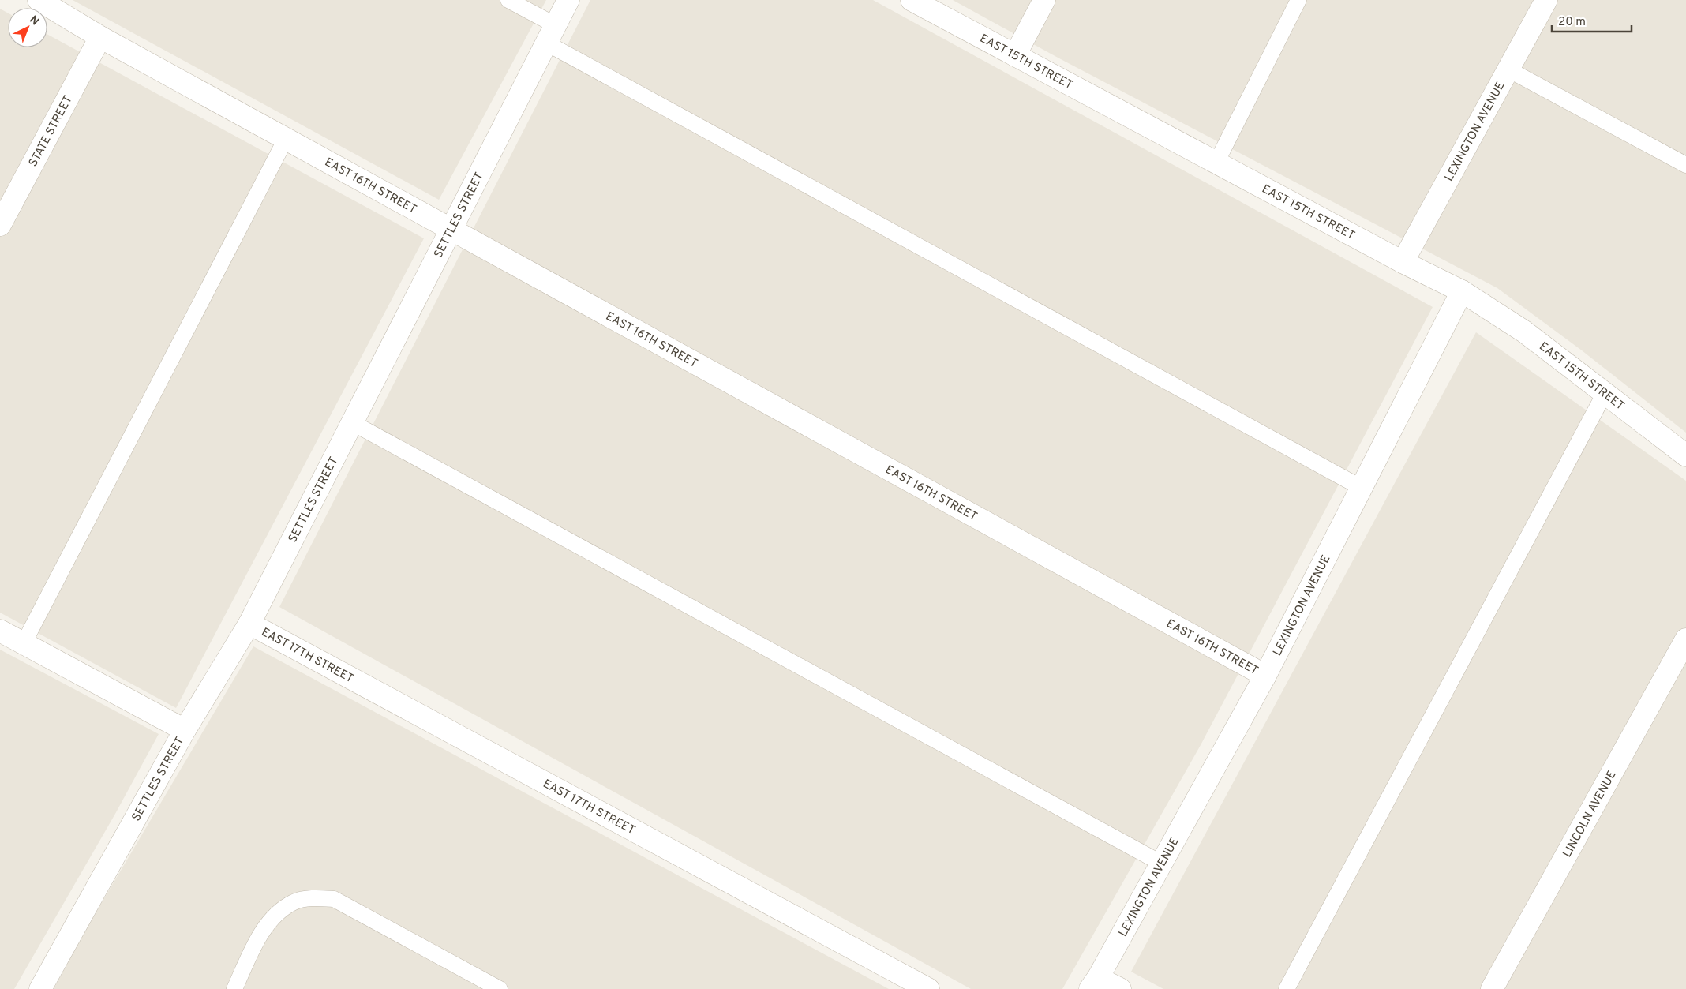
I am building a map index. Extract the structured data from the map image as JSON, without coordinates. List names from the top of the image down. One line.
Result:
{"streets":{"street":["EAST 15TH STREET","STATE STREET","LEXINGTON AVENUE","EAST 16TH STREET","SETTLES STREET","EAST 17TH STREET","LINCOLN AVENUE"]},"crossings":[["EAST 15TH STREET","LEXINGTON AVENUE"],["STATE STREET","EAST 16TH STREET"],["LEXINGTON AVENUE","EAST 16TH STREET"],["EAST 16TH STREET","SETTLES STREET"],["SETTLES STREET","EAST 17TH STREET"]],"scale_bar":"20 m","north":"top right"}
